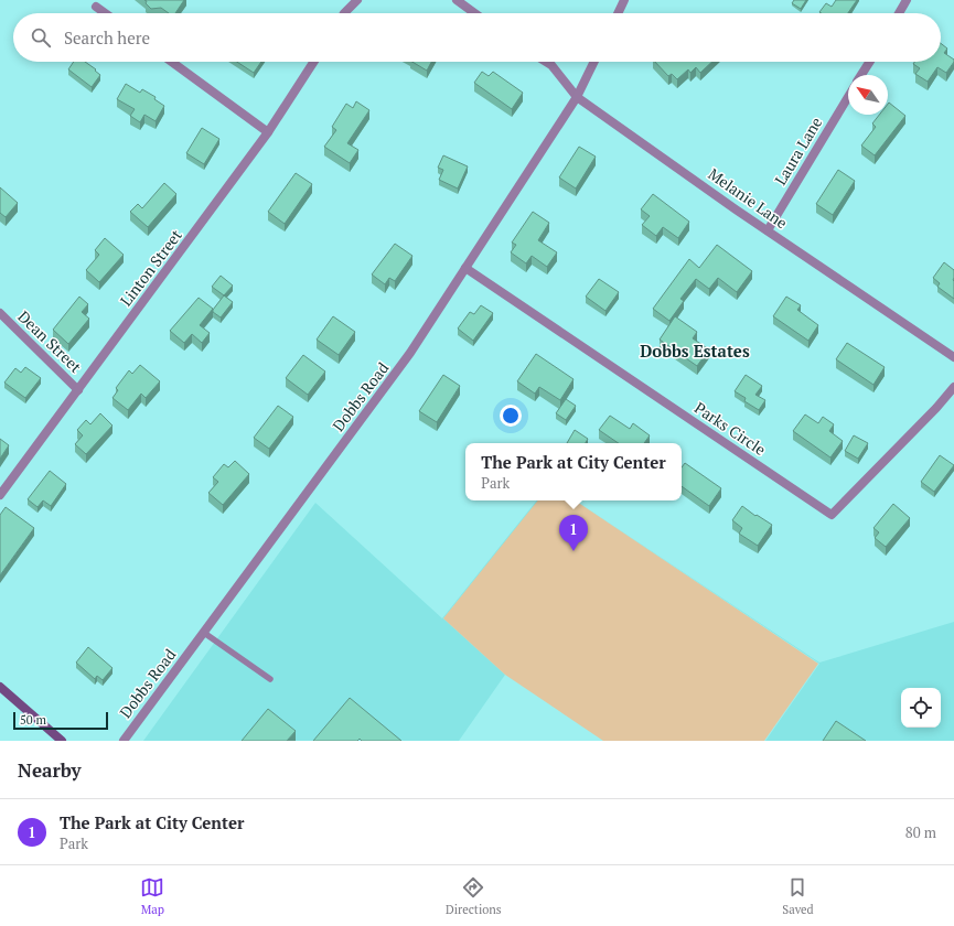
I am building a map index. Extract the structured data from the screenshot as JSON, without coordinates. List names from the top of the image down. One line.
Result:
{"streets":{"street":["Laura Lane","Melanie Lane","Linton Street","Dean Street","Dobbs Road","Parks Circle"]},"crossings":[["Laura Lane","Melanie Lane"],["Melanie Lane","Dobbs Road"],["Linton Street","Dean Street"],["Dobbs Road","Parks Circle"]],"districts":["Dobbs Estates"],"scale_bar":"50 m","north":"top left","page":{"search":"Search here","popup":["The Park at City Center","Park"],"pins":"1","scale":"50 m","heading":"Nearby","list":[{"mark":"1","name":"The Park at City Center","note":"Park","value":"80 m"}],"nav":["Map","Directions","Saved"]}}
